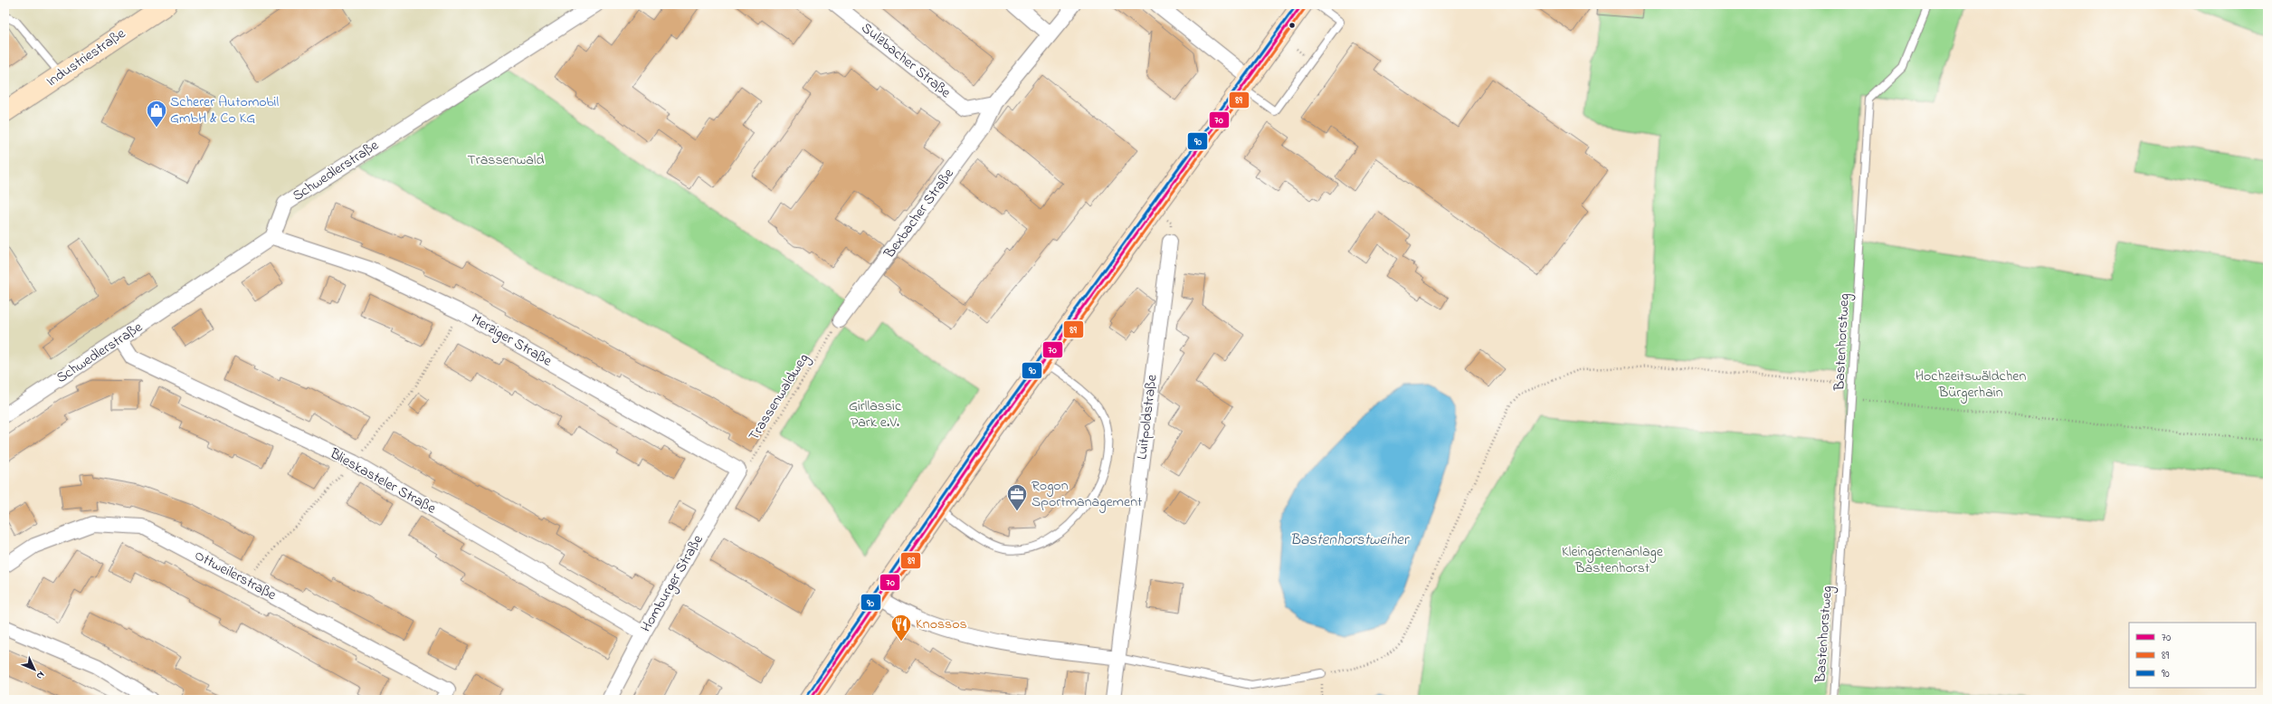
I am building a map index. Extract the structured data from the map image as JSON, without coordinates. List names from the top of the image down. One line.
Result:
{"streets":{"main road":["Industriestraße"],"street":["Sulzbacher Straße","Schwedlerstraße","Bexbacher Straße","Merziger Straße","Luitpoldstraße","Blieskasteler Straße","Ottweilerstraße","Homburger Straße"],"lane":["Bastenhorstweg"],"path":["Trassenwaldweg"]},"crossings":[["Sulzbacher Straße","Bexbacher Straße"],["Schwedlerstraße","Merziger Straße"],["Schwedlerstraße","Blieskasteler Straße"],["Bexbacher Straße","Trassenwaldweg"],["Merziger Straße","Trassenwaldweg"],["Merziger Straße","Homburger Straße"],["Trassenwaldweg","Homburger Straße"],["Blieskasteler Straße","Homburger Straße"]],"water":["Bastenhorstweiher"],"parks":["Trassenwald","Hochzeitswäldchen Bürgerhain","Girllassic Park e.V.","Kleingartenanlage Bastenhorst"],"places":{"shop":["Scherer Automobil GmbH & Co KG"],"office":["Rogon Sportmanagement"],"restaurant":["Knossos"]},"lines":["transit line 70","transit line 90","transit line 89"],"legend":["70","89","90"],"north":"bottom right"}
